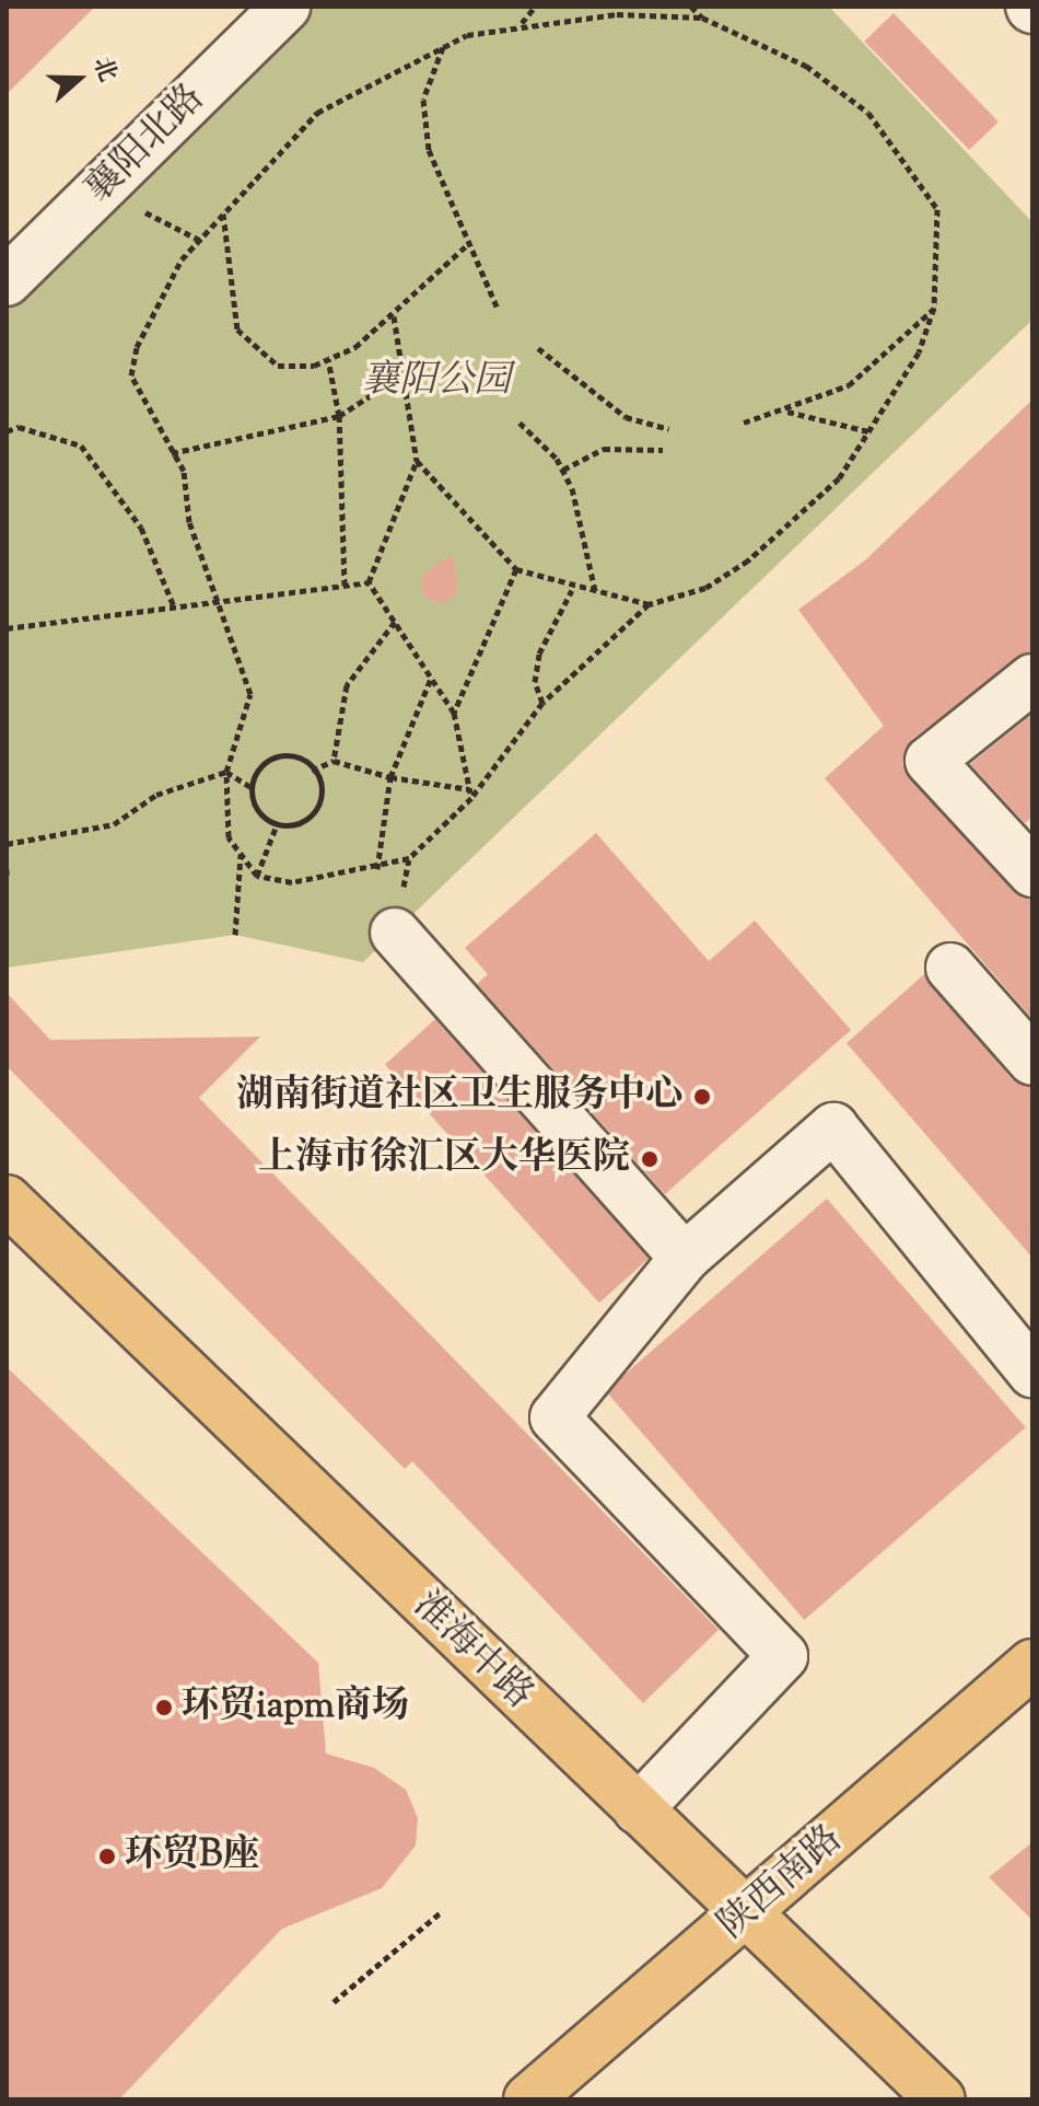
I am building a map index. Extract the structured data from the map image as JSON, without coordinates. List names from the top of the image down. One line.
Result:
{"streets":{"main road":["淮海中路","陕西南路"],"street":["襄阳北路"]},"crossings":[["淮海中路","陕西南路"]],"parks":["襄阳公园"],"places":["湖南街道社区卫生服务中心","上海市徐汇区大华医院","环贸iapm商场","环贸B座"],"north":"right"}
